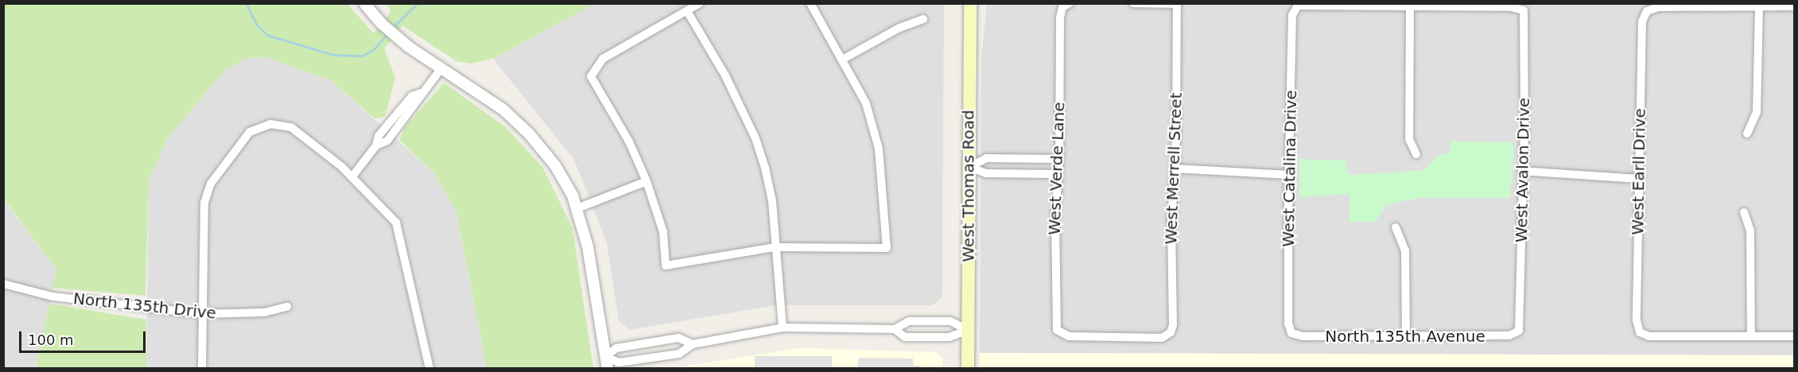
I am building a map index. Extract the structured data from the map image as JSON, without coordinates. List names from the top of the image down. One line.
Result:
{"streets":{"main road":["West Thomas Road"],"street":["West Verde Lane","West Merrell Street","West Catalina Drive","West Avalon Drive","West Earll Drive","North 135th Drive","North 135th Avenue"]},"crossings":[["West Verde Lane","West Merrell Street"],["West Catalina Drive","West Avalon Drive"],["West Catalina Drive","North 135th Avenue"],["West Avalon Drive","North 135th Avenue"]],"scale_bar":"100 m"}
